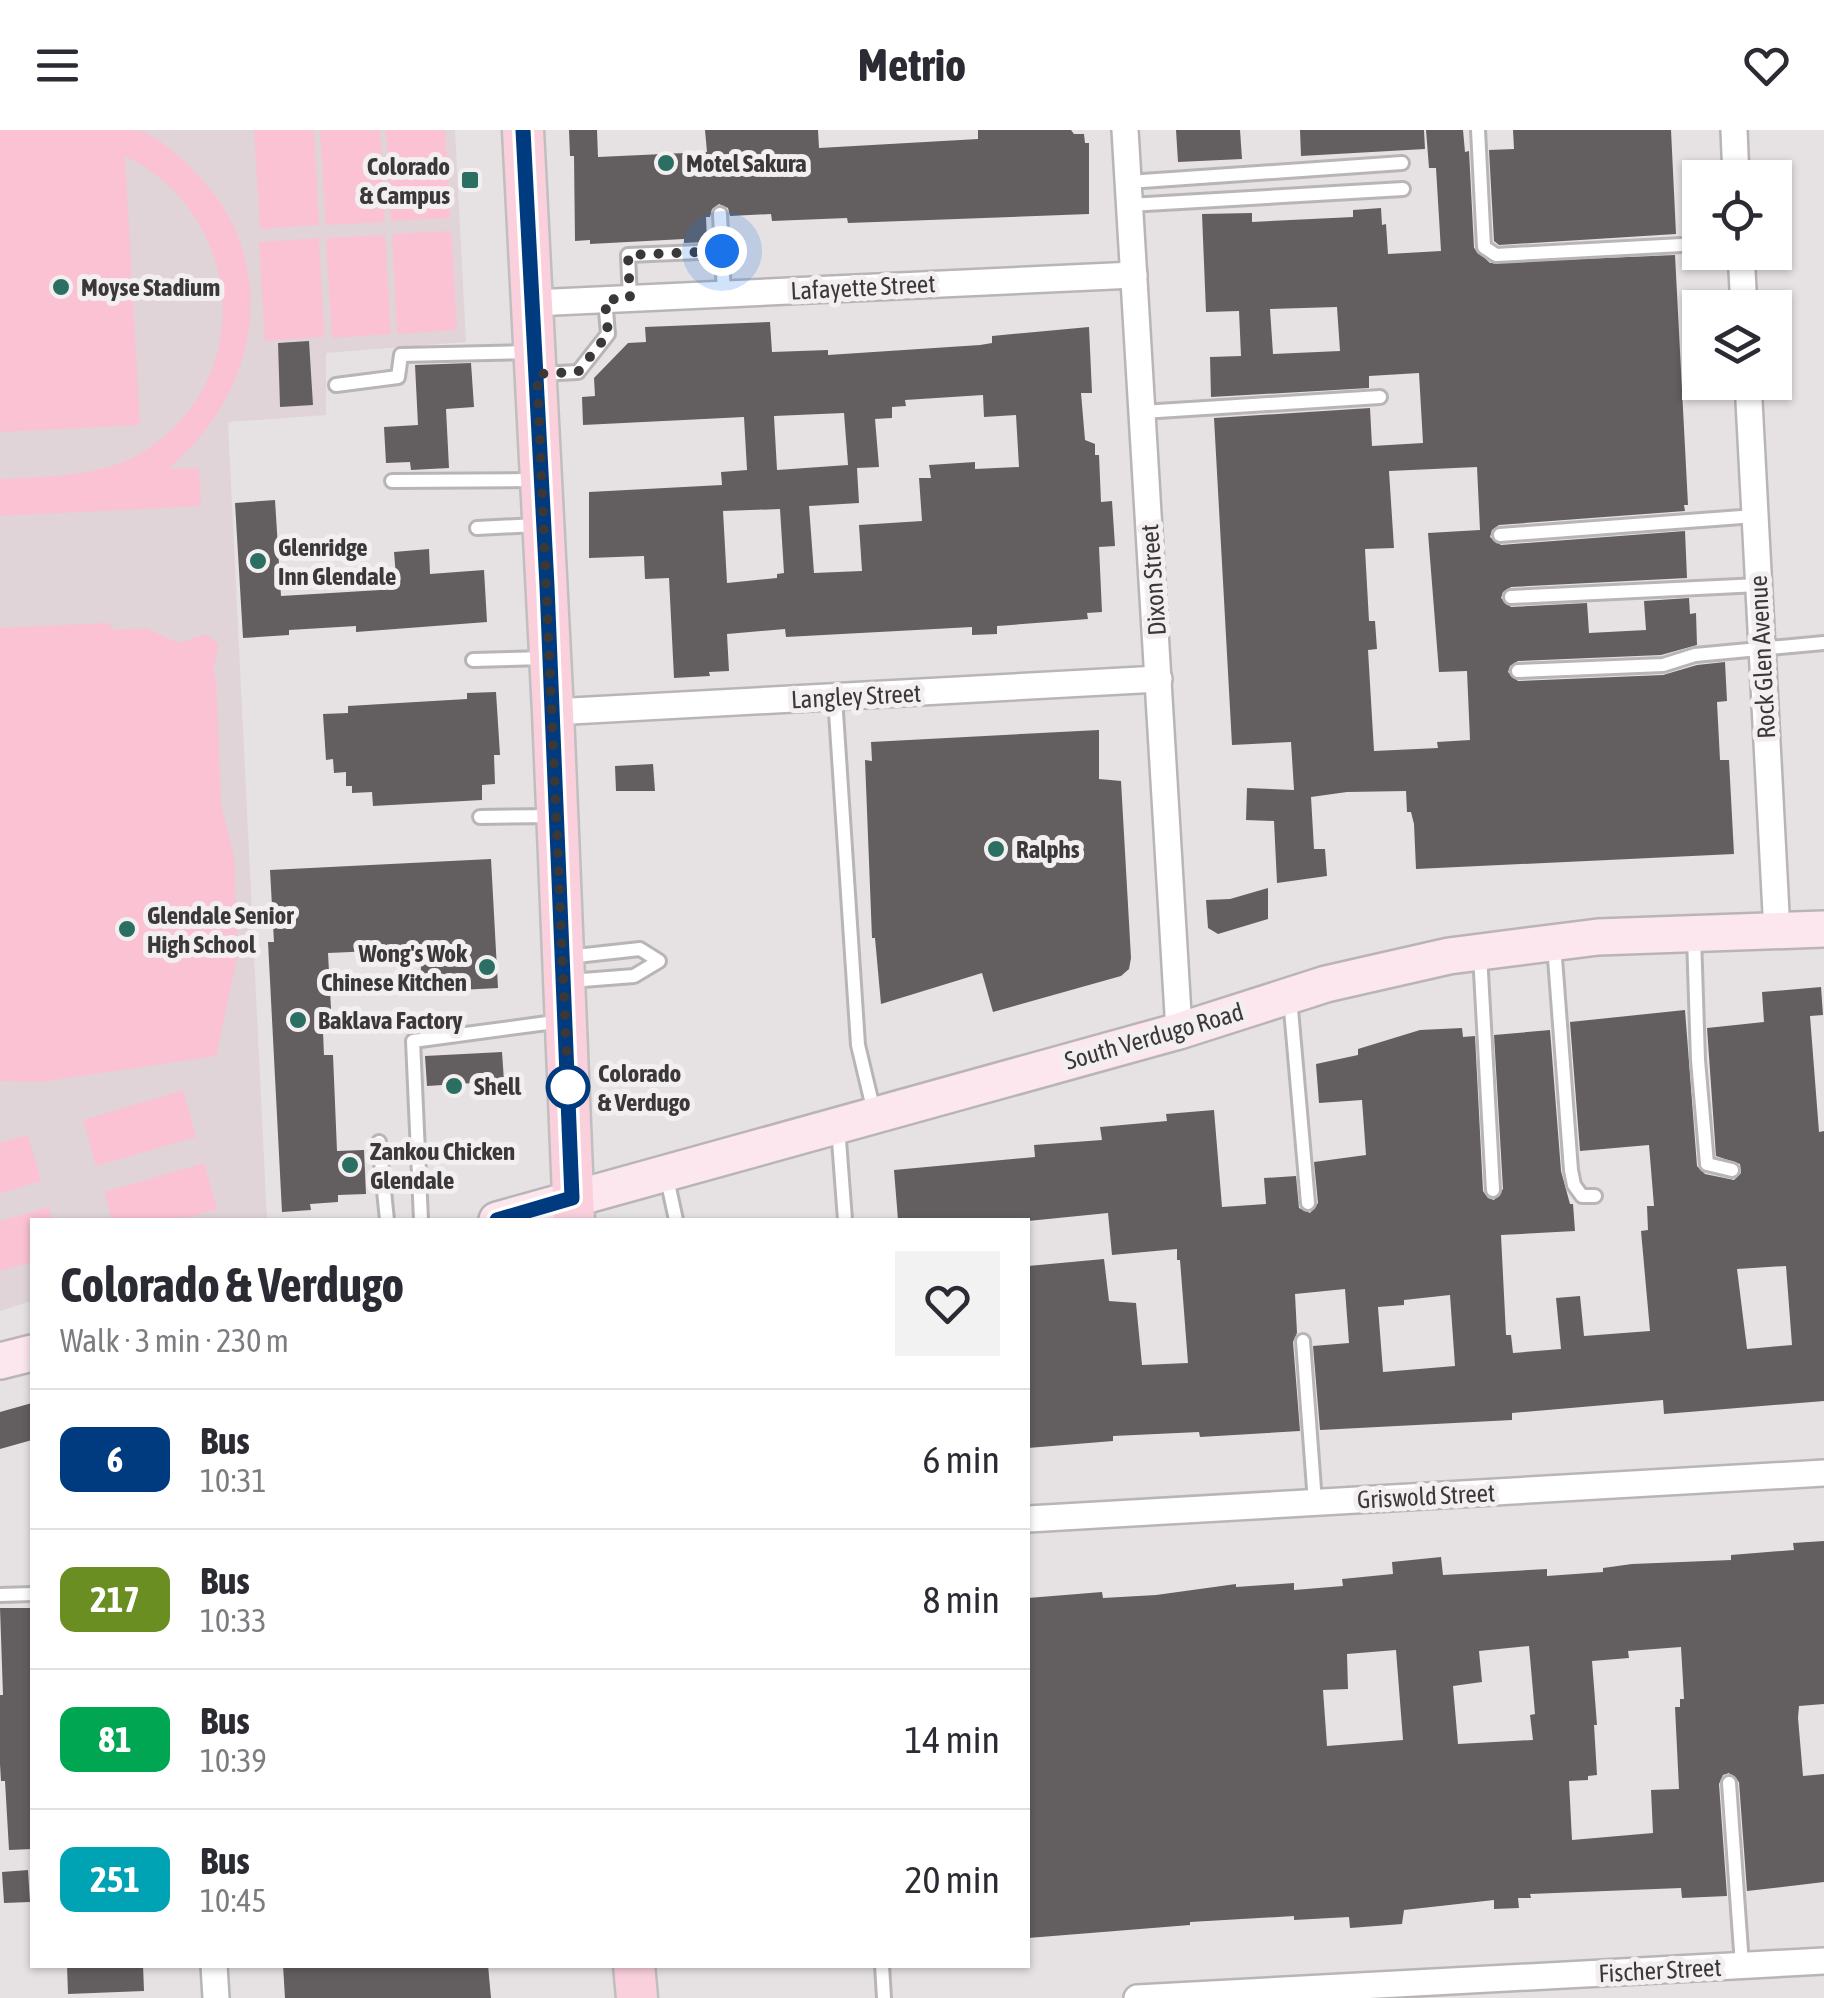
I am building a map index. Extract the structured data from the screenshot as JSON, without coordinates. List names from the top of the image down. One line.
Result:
{"streets":{"main road":["South Verdugo Road"],"street":["Lafayette Street","Dixon Street","Rock Glen Avenue","Langley Street","Griswold Street","Fischer Street"]},"crossings":[["Lafayette Street","Dixon Street"],["Dixon Street","Langley Street"],["Dixon Street","South Verdugo Road"],["Rock Glen Avenue","South Verdugo Road"]],"places":{"other":["Motel Sakura","Moyse Stadium","Glenridge Inn Glendale","Ralphs","Glendale Senior High School","Wong's Wok Chinese Kitchen","Baklava Factory","Shell","Colorado & Verdugo","Zankou Chicken Glendale"],"transit":["Colorado & Campus"]},"lines":["bus line 6"],"page":{"header":"Metrio","heading":["Colorado & Verdugo","Walk · 3 min · 230 m"],"list":[{"mark":"6","name":"Bus","note":"10:31","value":"6 min"},{"mark":"217","name":"Bus","note":"10:33","value":"8 min"},{"mark":"81","name":"Bus","note":"10:39","value":"14 min"},{"mark":"251","name":"Bus","note":"10:45","value":"20 min"}]}}
